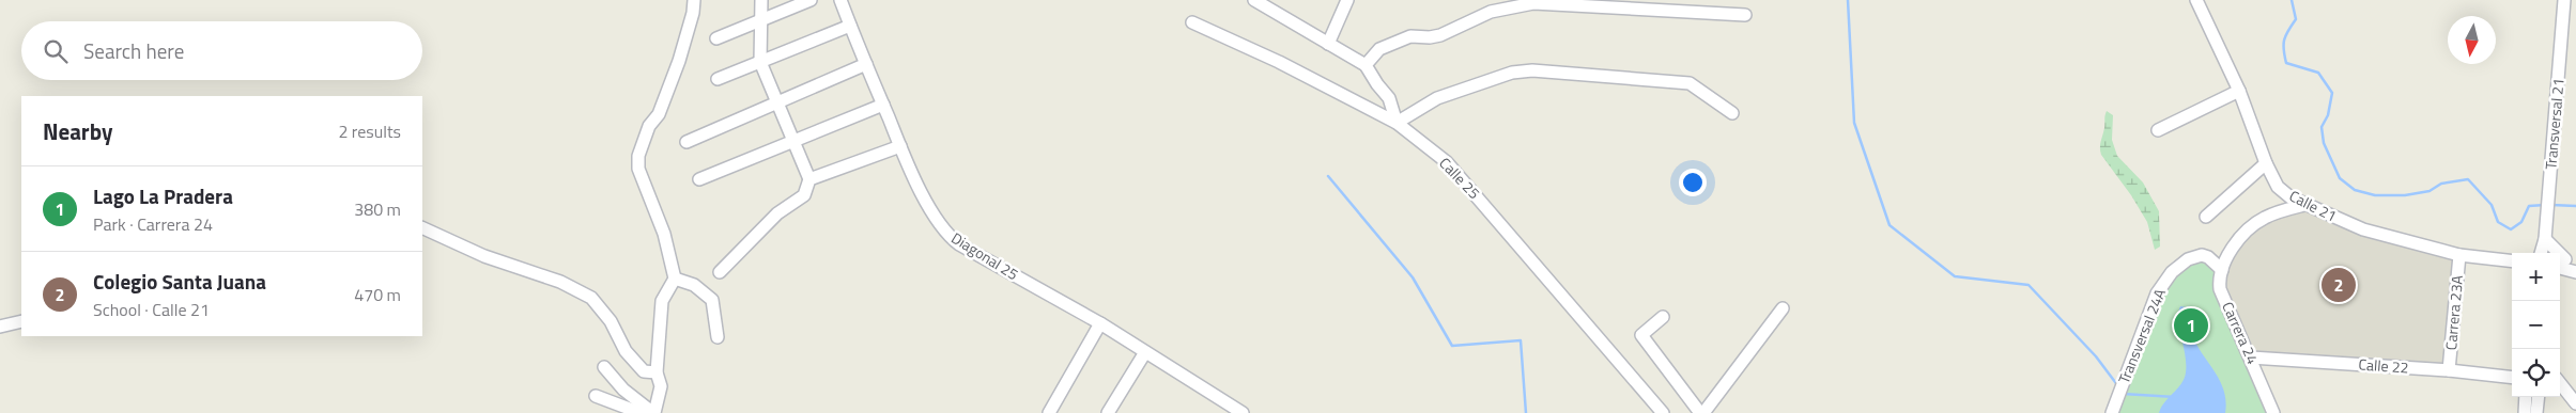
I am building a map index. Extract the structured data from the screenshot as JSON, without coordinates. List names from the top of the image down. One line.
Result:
{"streets":{"street":["Transversal 21","Calle 25","Calle 21","Diagonal 25","Carrera 23A","Carrera 24","Transversal 24A","Calle 22"]},"crossings":[["Calle 21","Carrera 23A"],["Carrera 23A","Calle 22"],["Carrera 24","Transversal 24A"],["Carrera 24","Calle 22"]],"north":"bottom","page":{"search":"Search here","heading":["Nearby","2 results"],"list":[{"mark":"1","name":"Lago La Pradera","note":"Park · Carrera 24","value":"380 m"},{"mark":"2","name":"Colegio Santa Juana","note":"School · Calle 21","value":"470 m"}],"map_buttons":["+","−"],"pins":["2","1"]}}
